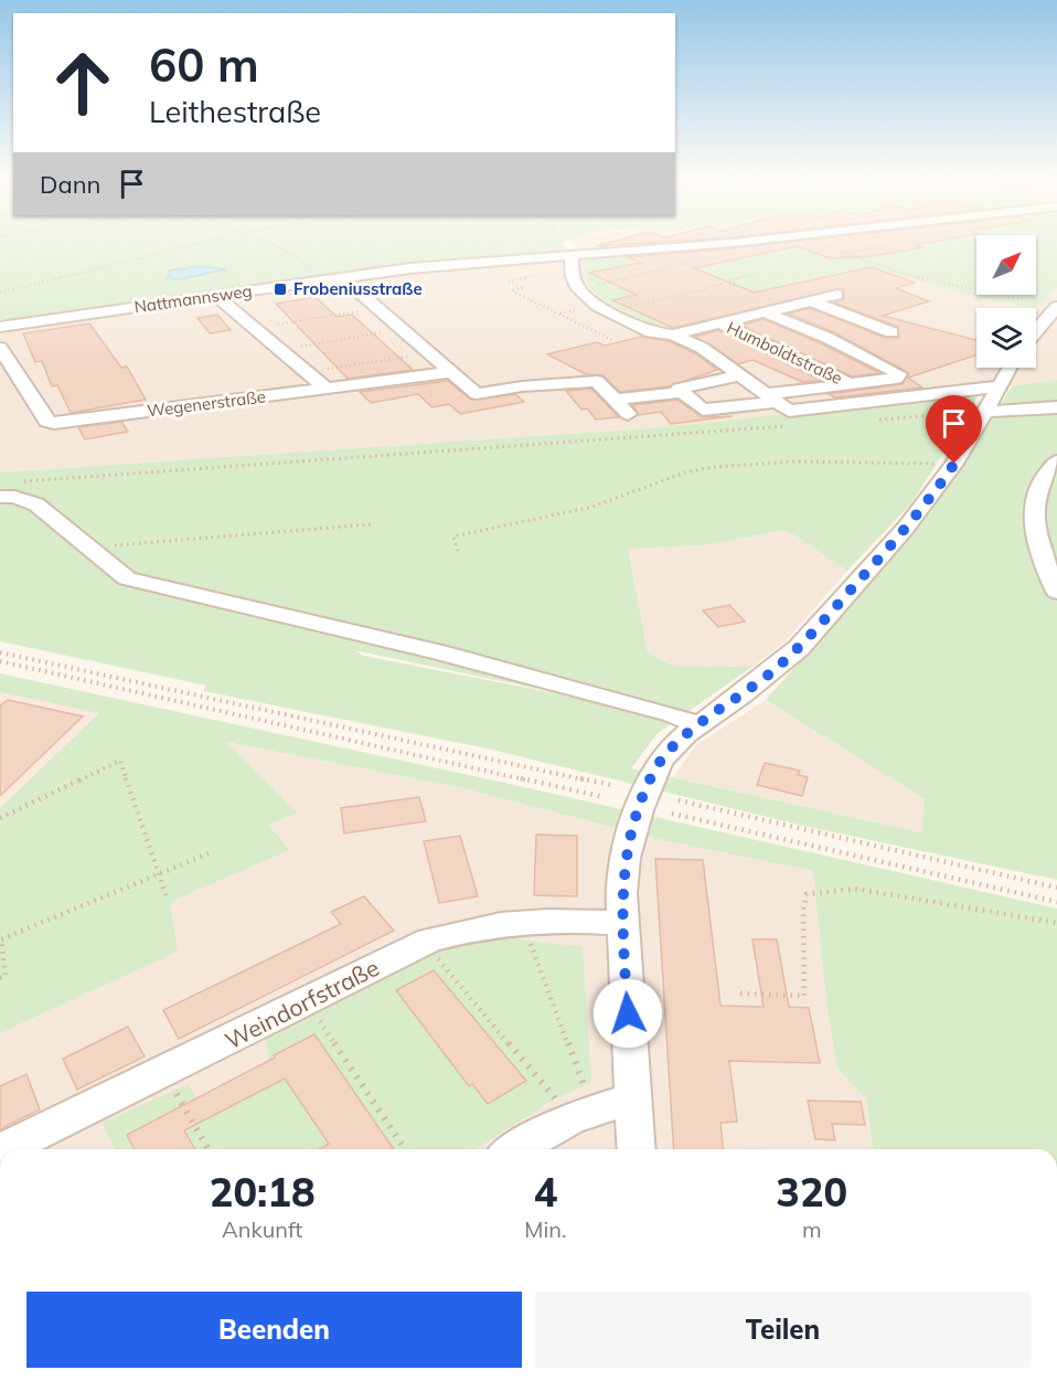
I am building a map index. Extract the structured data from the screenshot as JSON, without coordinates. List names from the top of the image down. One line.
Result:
{"streets":{"street":["Nattmannsweg","Humboldtstraße","Wegenerstraße","Weindorfstraße"]},"places":{"transit":["Frobeniusstraße"]},"north":"top right","page":{"turn":["60 m","Leithestraße"],"then":"Dann","eta":["20:18","Ankunft","4","Min.","320","m"],"buttons":["Beenden","Teilen"]}}
